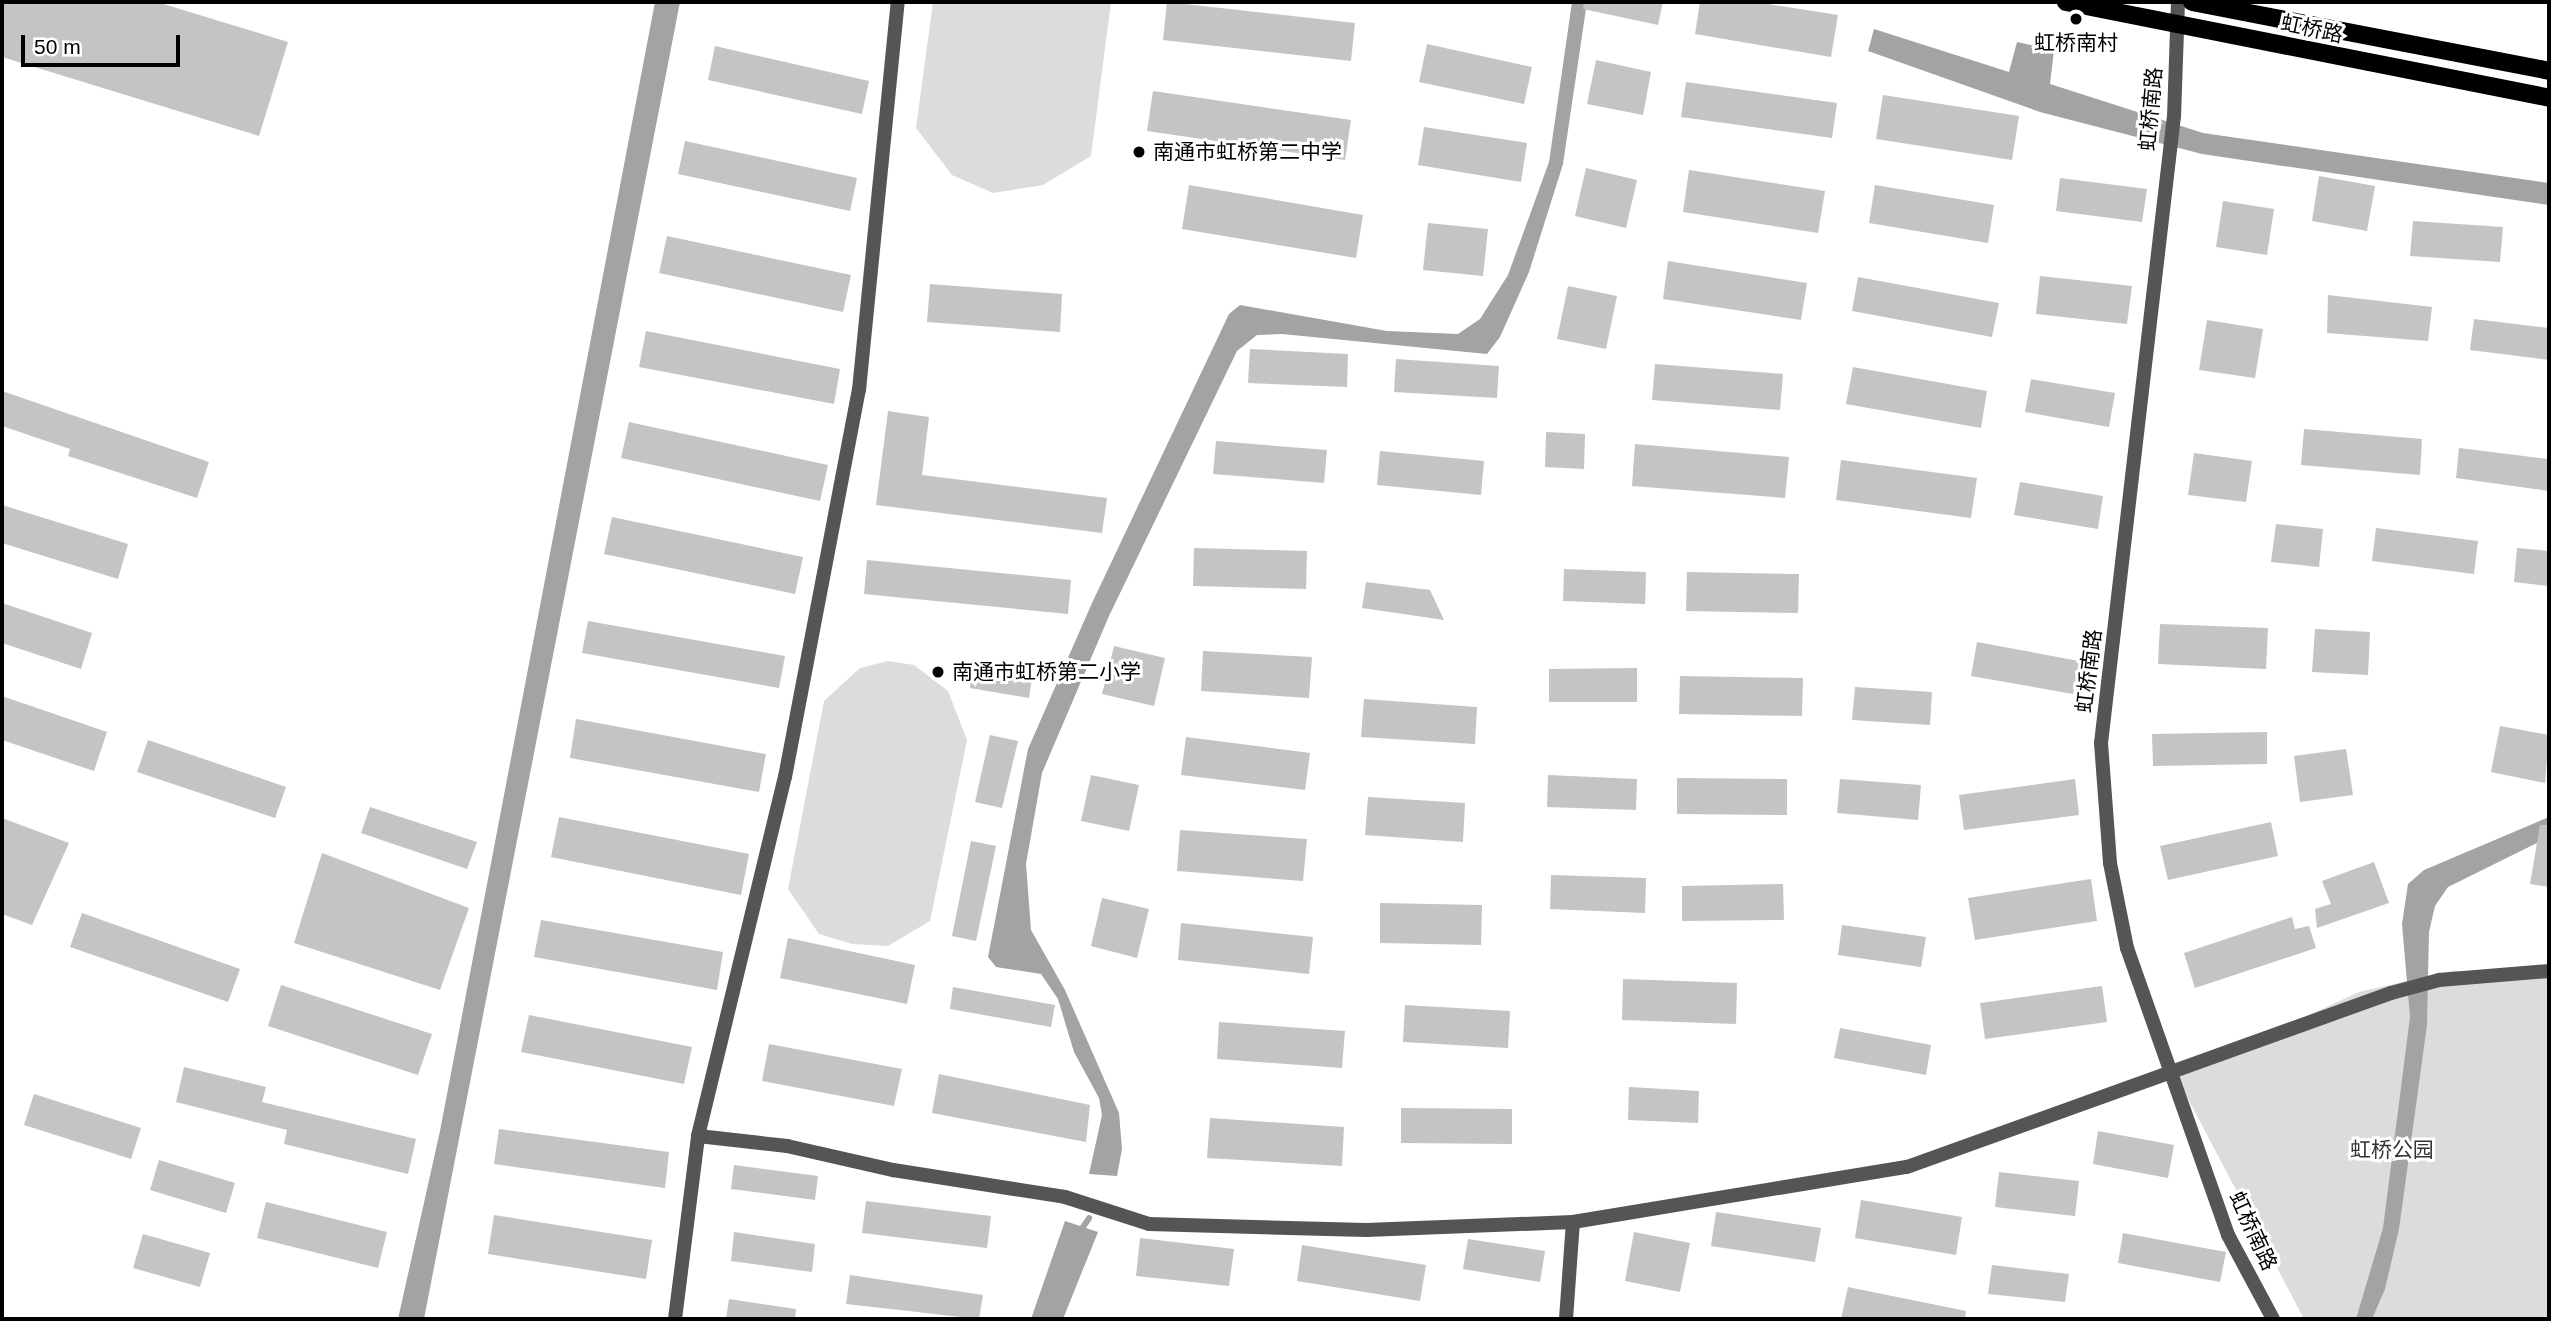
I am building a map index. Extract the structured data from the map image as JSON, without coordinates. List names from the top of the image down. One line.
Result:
{"streets":{"main road":["虹桥路"],"street":["虹桥南路"]},"crossings":[["虹桥路","虹桥南路"]],"parks":["虹桥公园"],"places":["虹桥南村","南通市虹桥第二中学","南通市虹桥第二小学"],"scale_bar":"50 m"}
